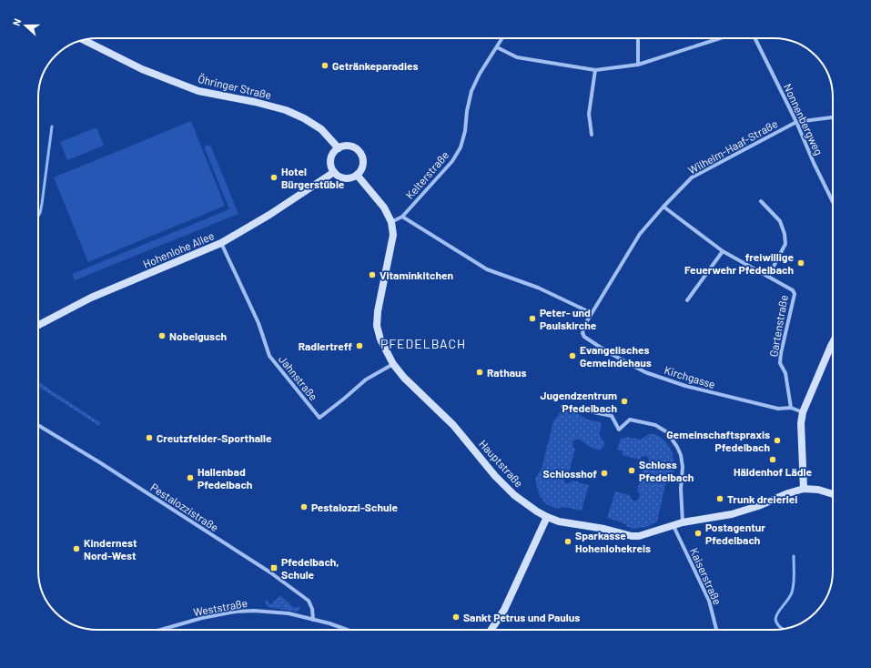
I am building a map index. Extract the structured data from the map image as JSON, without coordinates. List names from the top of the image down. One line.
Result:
{"streets":{"main road":["Öhringer Straße","Hohenlohe Allee","Hauptstraße"],"street":["Nonnenbergweg","Wilhelm-Haaf-Straße","Kelterstraße","Gartenstraße","Kirchgasse","Jahnstraße","Pestalozzistraße","Kaiserstraße","Weststraße"]},"crossings":[["Öhringer Straße","Hohenlohe Allee"],["Öhringer Straße","Hauptstraße"],["Nonnenbergweg","Wilhelm-Haaf-Straße"],["Wilhelm-Haaf-Straße","Gartenstraße"],["Wilhelm-Haaf-Straße","Kirchgasse"],["Kelterstraße","Hauptstraße"],["Hohenlohe Allee","Jahnstraße"],["Hohenlohe Allee","Hauptstraße"],["Gartenstraße","Kirchgasse"],["Jahnstraße","Hauptstraße"],["Hauptstraße","Kaiserstraße"],["Pestalozzistraße","Weststraße"]],"districts":["PFEDELBACH"],"places":{"other":["Getränkeparadies","Hotel Bürgerstüble","freiwillige Feuerwehr Pfedelbach","Vitaminkitchen","Peter- und Paulskirche","Nobelgusch","Radlertreff","Evangelisches Gemeindehaus","Rathaus","Jugendzentrum Pfedelbach","Creutzfelder-Sporthalle","Gemeinschaftspraxis Pfedelbach","Häldenhof Lädle","Schloss Pfedelbach","Schlosshof","Hallenbad Pfedelbach","Trunk dreierlei","Pestalozzi-Schule","Postagentur Pfedelbach","Sparkasse Hohenlohekreis","Kindernest Nord-West","Sankt Petrus und Paulus"],"transit":["Pfedelbach, Schule"]},"north":"left"}
